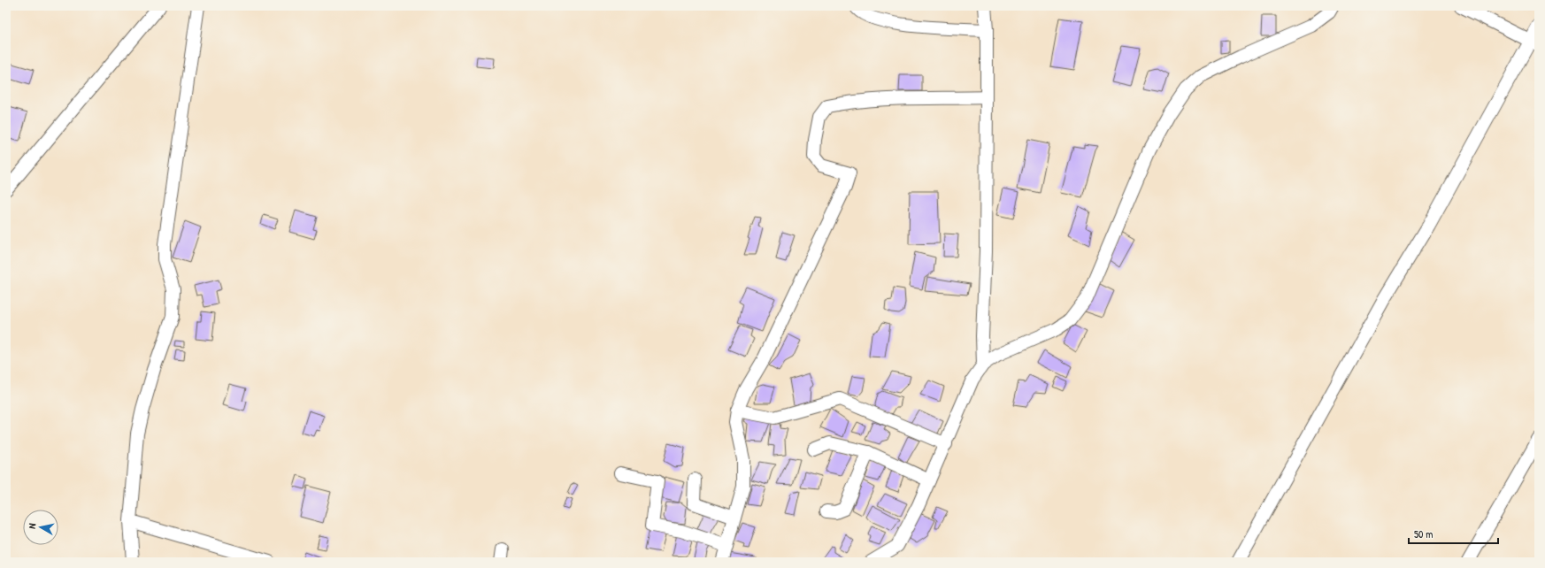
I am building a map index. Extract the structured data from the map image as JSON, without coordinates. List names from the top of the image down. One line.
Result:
{"scale_bar":"50 m","north":"left"}
